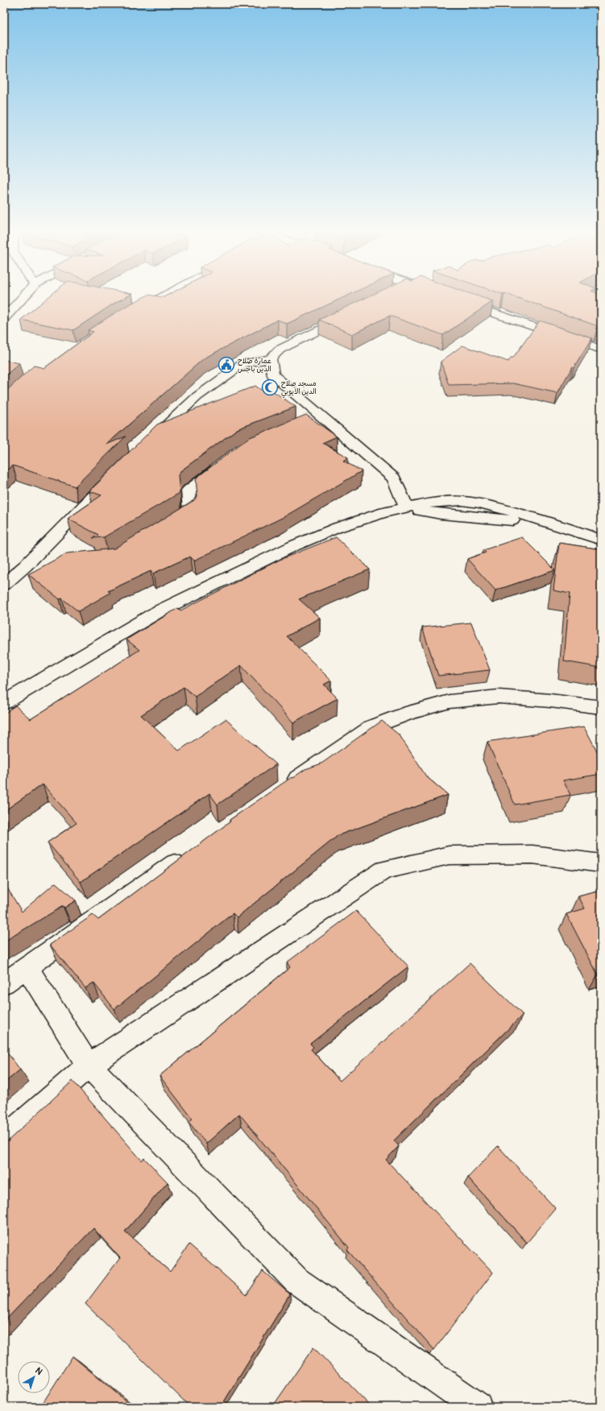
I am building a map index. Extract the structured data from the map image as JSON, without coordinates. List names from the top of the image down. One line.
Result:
{"places":{"public building":["عمارة صلاح الدين باجس"],"mosque":["مسجد صلاح الدين الايوبي"]},"north":"top right"}
